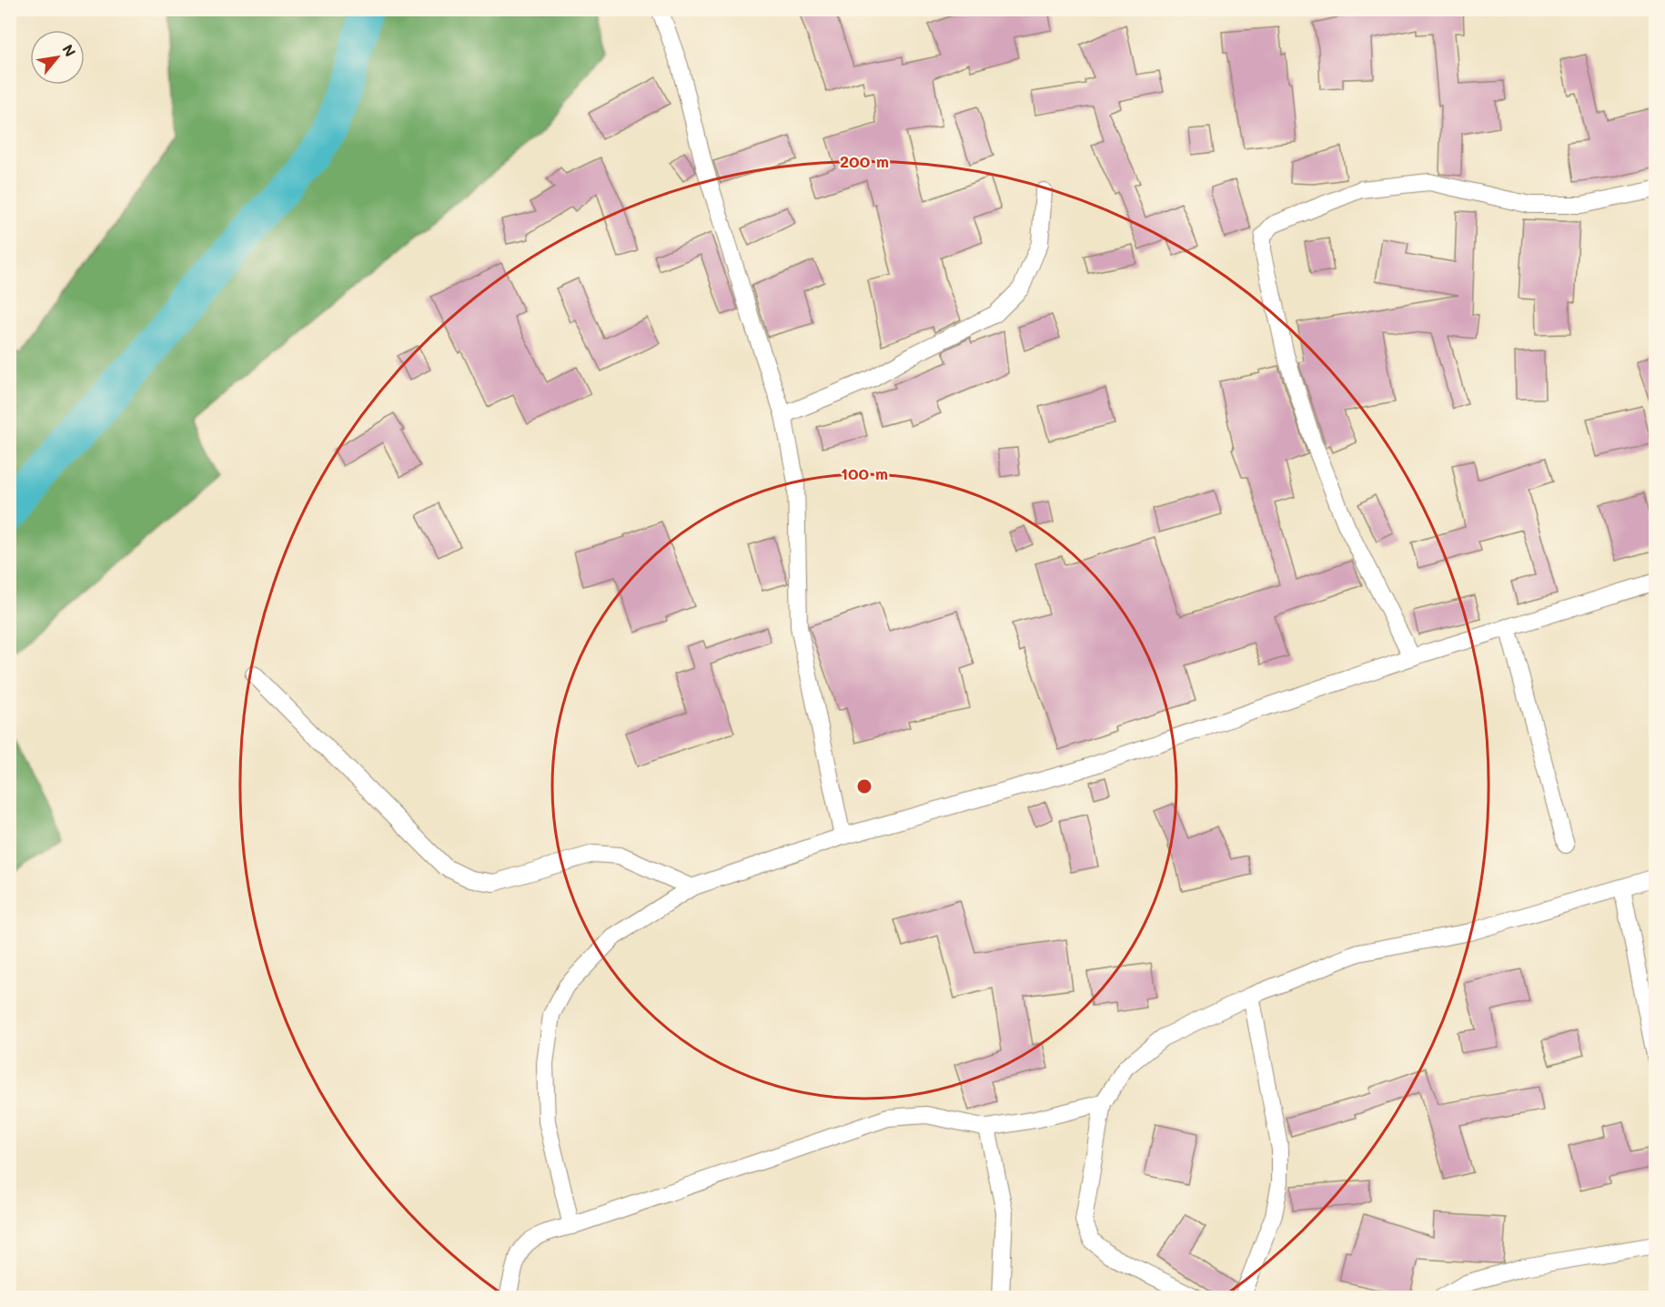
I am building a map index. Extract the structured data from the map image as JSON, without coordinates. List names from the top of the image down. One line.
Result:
{"north":"top right","rings":["200 m","100 m"]}
